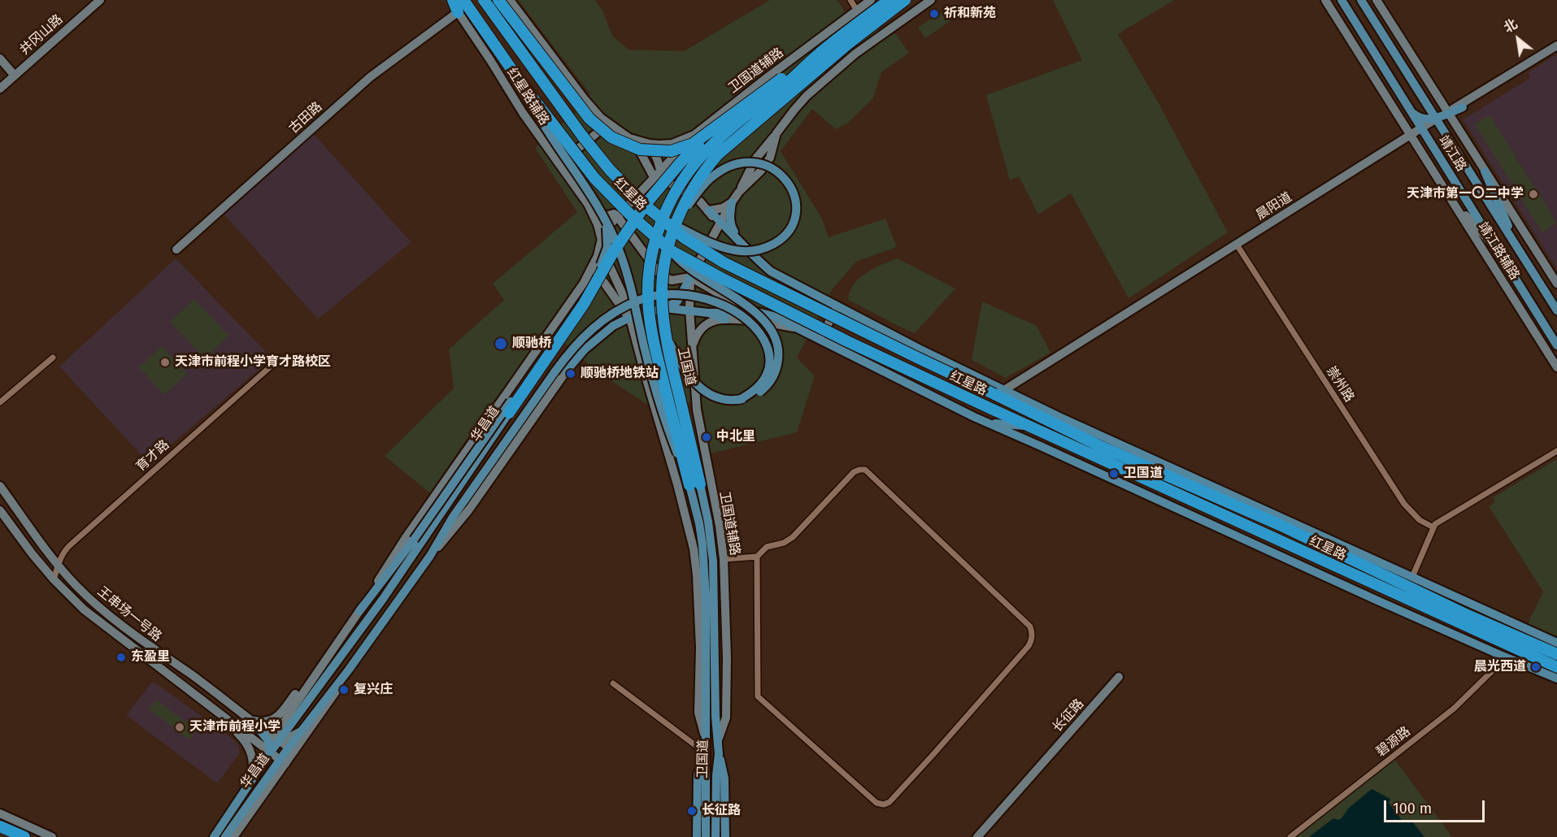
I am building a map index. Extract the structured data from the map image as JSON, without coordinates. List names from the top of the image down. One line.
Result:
{"streets":{"highway":["红星路","卫国道","华昌道"],"main road":["靖江路"],"street":["井冈山路","卫国道辅路","红星路辅路","古田路","晨阳道","靖江路辅路","崇州路","育才路","王串场一号路","长征路","碧源路"]},"crossings":[["卫国道辅路","红星路辅路"],["卫国道辅路","卫国道"],["红星路辅路","古田路"],["红星路辅路","华昌道"],["靖江路","晨阳道"],["红星路","晨阳道"],["晨阳道","靖江路辅路"],["晨阳道","崇州路"],["卫国道","华昌道"],["华昌道","王串场一号路"],["育才路","王串场一号路"]],"places":["祈和新苑","天津市第一〇二中学","顺驰桥","天津市前程小学育才路校区","顺驰桥地铁站","中北里","卫国道","东盈里","晨光西道","复兴庄","天津市前程小学","长征路"],"scale_bar":"100 m","north":"top left"}
